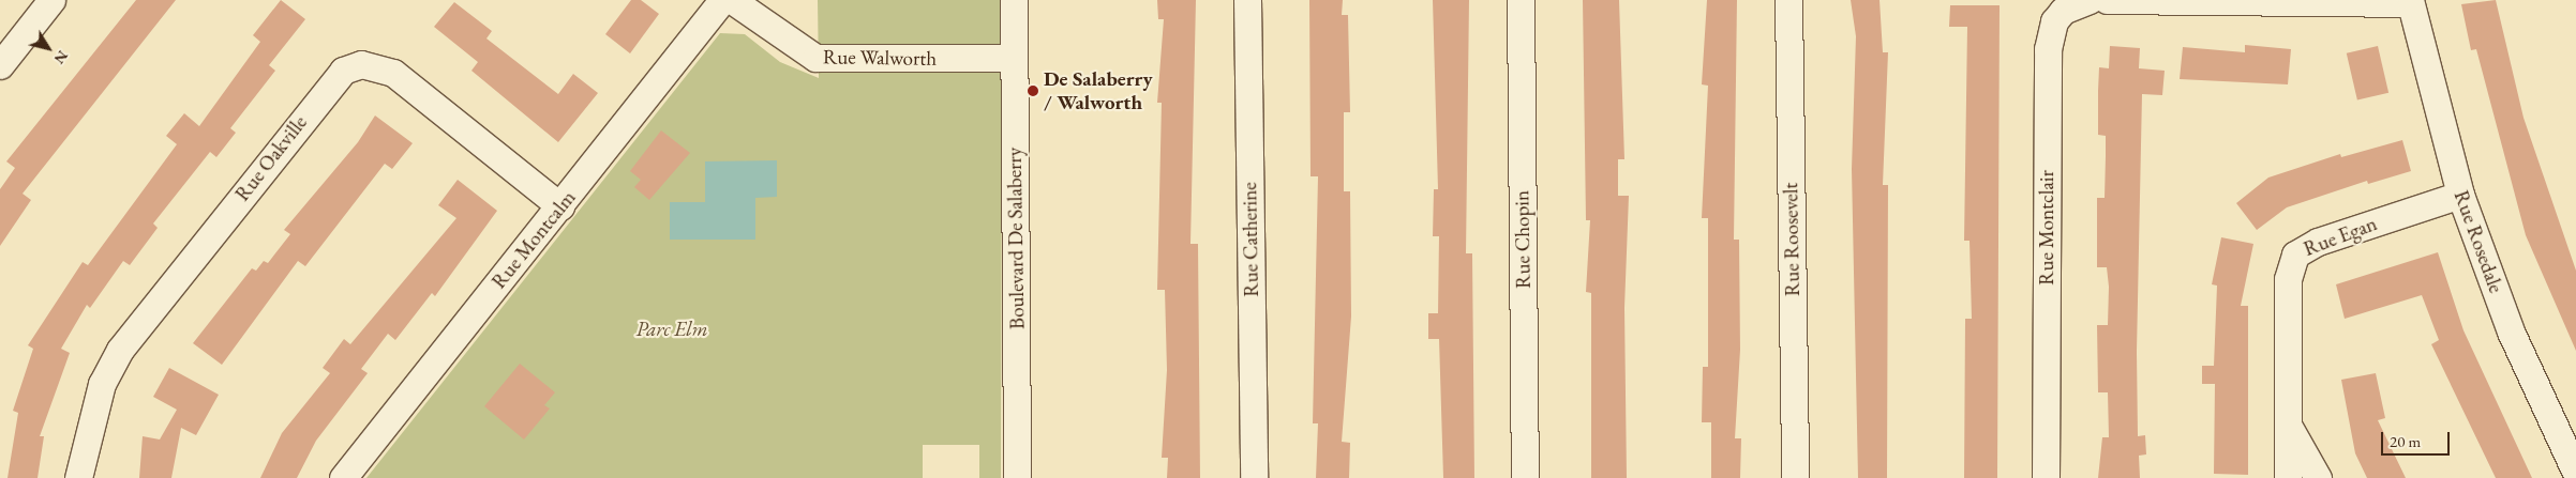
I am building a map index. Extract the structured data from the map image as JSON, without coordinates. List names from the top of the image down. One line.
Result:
{"streets":{"street":["Rue Walworth","Rue Oakville","Rue Montclair","Rue Egan","Boulevard De Salaberry","Rue Montcalm","Rue Catherine","Rue Chopin","Rue Roosevelt","Rue Rosedale"]},"crossings":[["Rue Walworth","Boulevard De Salaberry"],["Rue Oakville","Rue Montcalm"],["Rue Egan","Rue Rosedale"]],"parks":["Parc Elm"],"places":["De Salaberry / Walworth"],"scale_bar":"20 m","north":"bottom right"}
